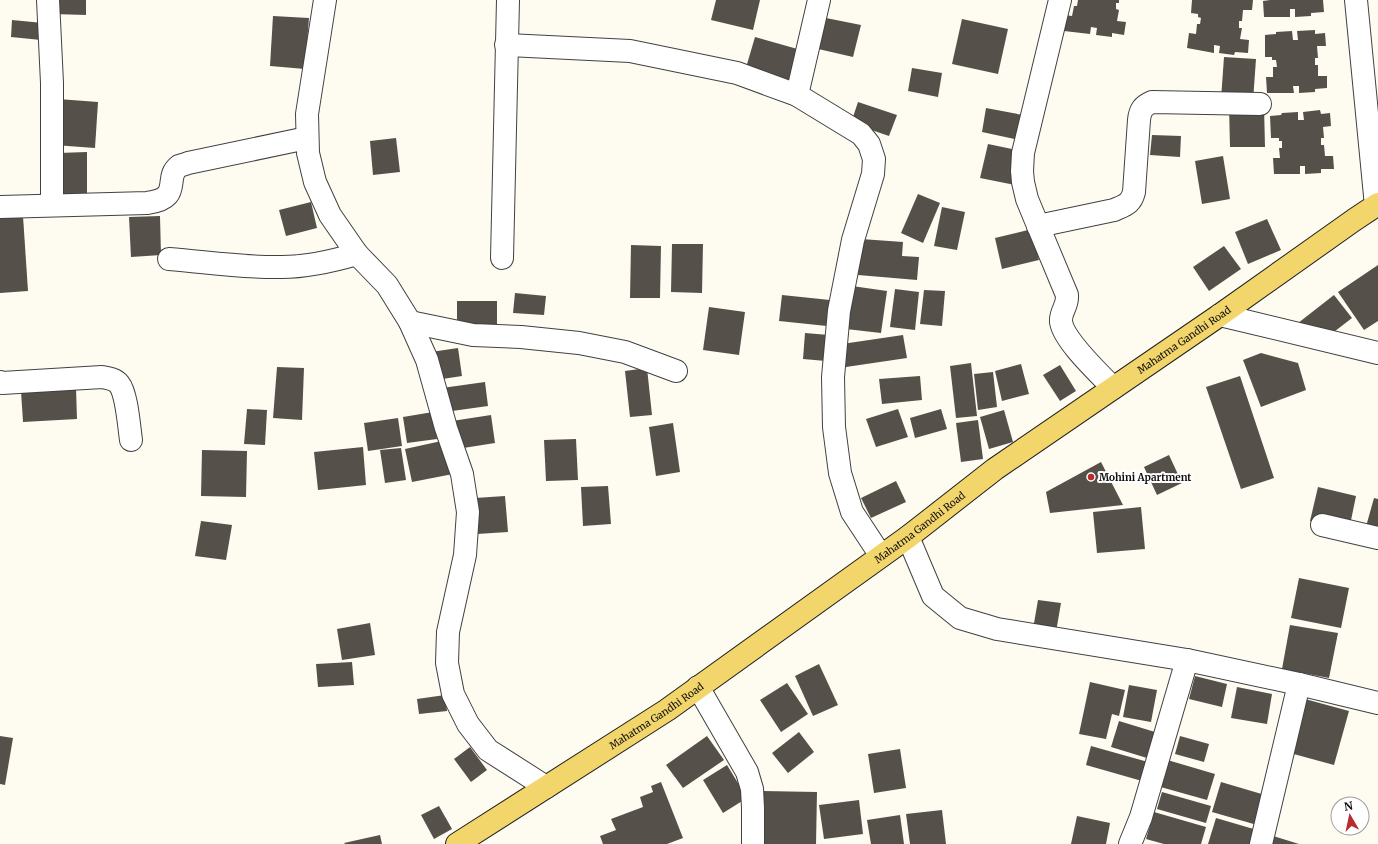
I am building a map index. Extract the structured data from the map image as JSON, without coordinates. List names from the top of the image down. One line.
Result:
{"streets":{"main road":["Mahatma Gandhi Road"]},"places":["Mohini Apartment"],"north":"top"}
